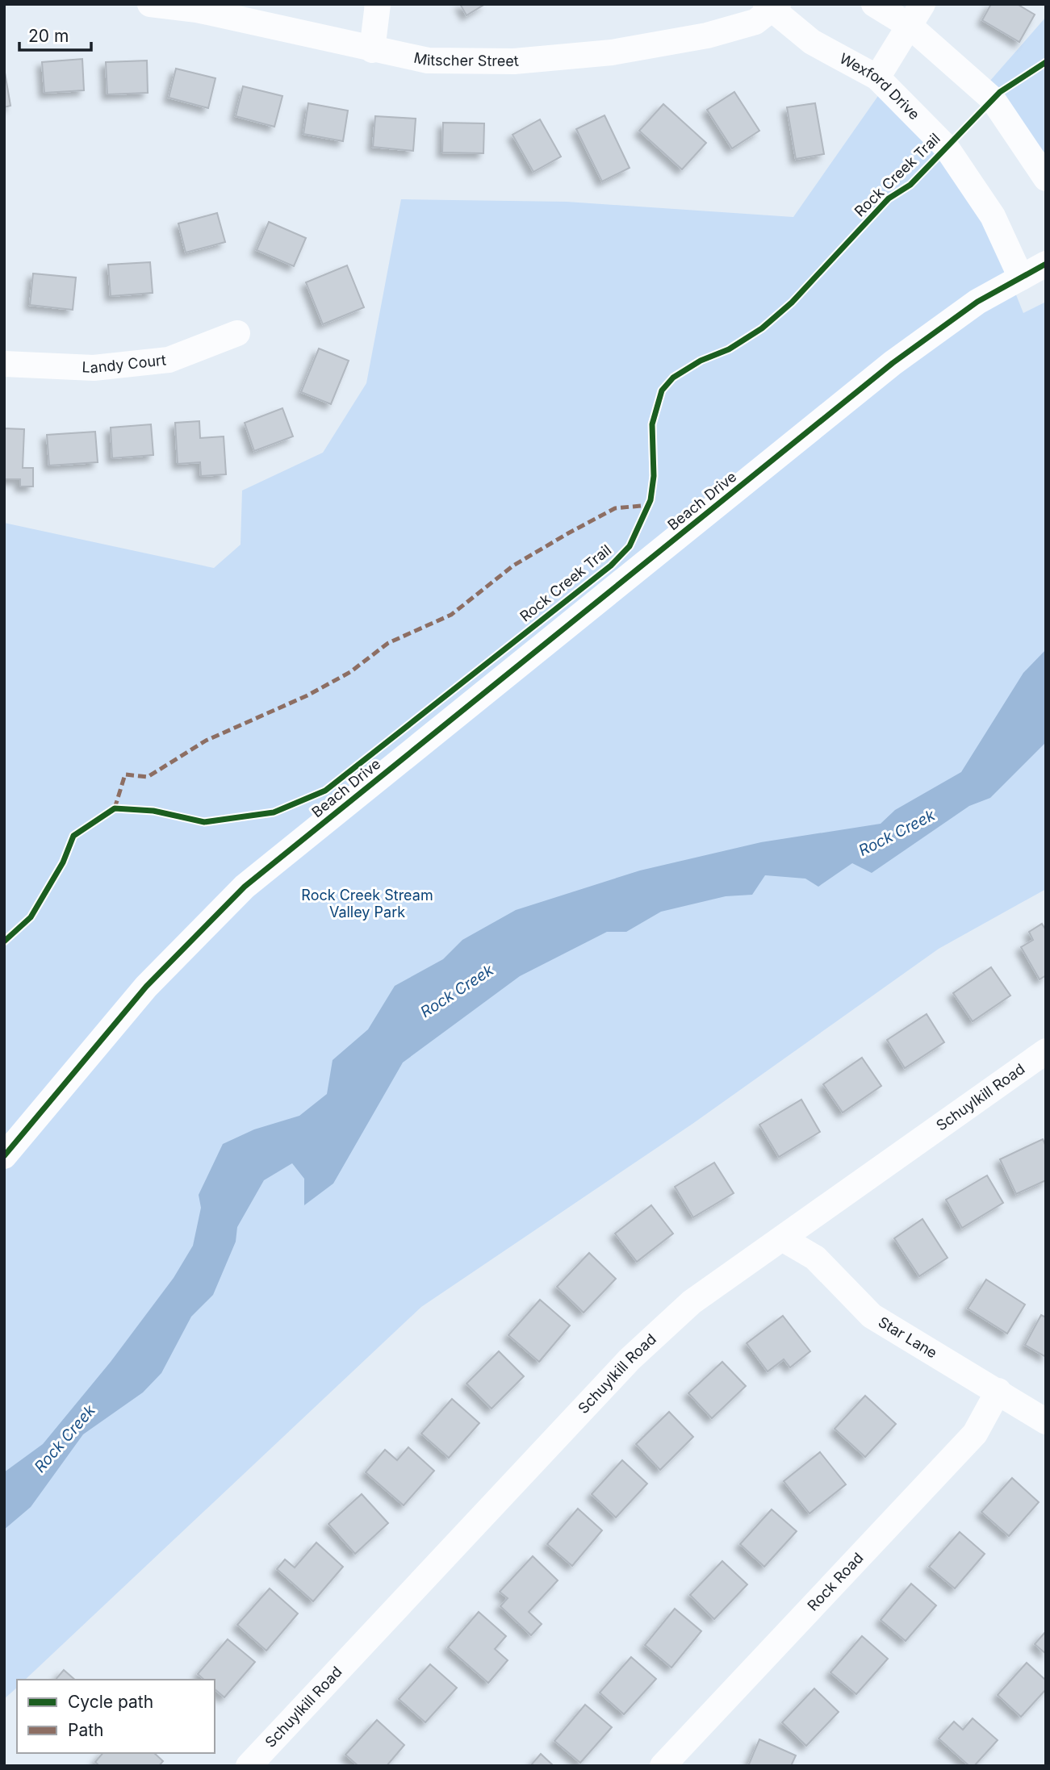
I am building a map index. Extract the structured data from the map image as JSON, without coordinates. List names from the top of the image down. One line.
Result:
{"streets":{"street":["Mitscher Street","Wexford Drive","Landy Court","Beach Drive","Schuylkill Road","Star Lane","Rock Road"],"cycle path":["Rock Creek Trail"]},"crossings":[["Mitscher Street","Wexford Drive"],["Wexford Drive","Beach Drive"],["Schuylkill Road","Star Lane"],["Star Lane","Rock Road"]],"water":["Rock Creek"],"parks":["Rock Creek Stream Valley Park"],"legend":["Cycle path","Path"],"scale_bar":"20 m"}
